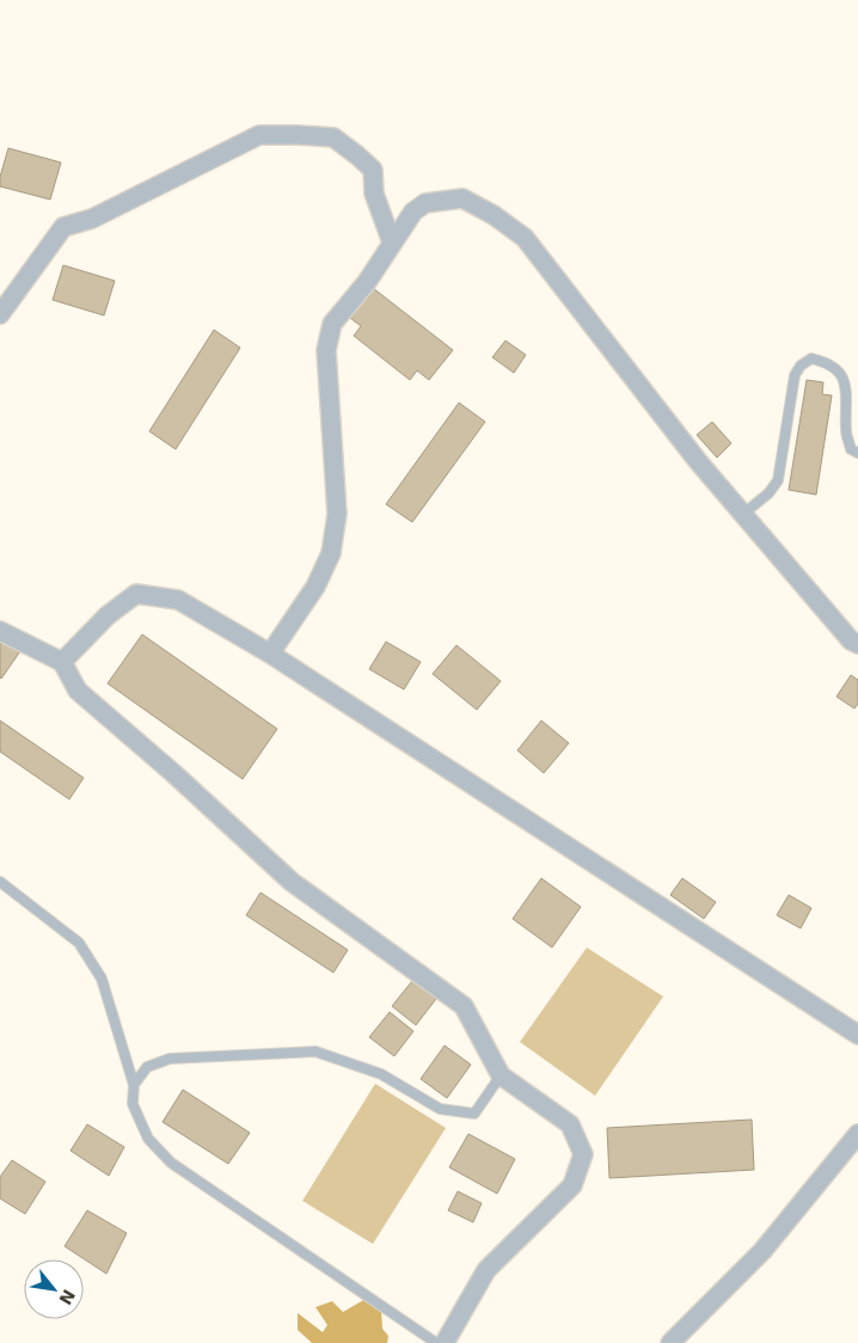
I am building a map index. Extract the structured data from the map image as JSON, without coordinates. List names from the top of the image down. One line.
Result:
{"north":"bottom right"}
